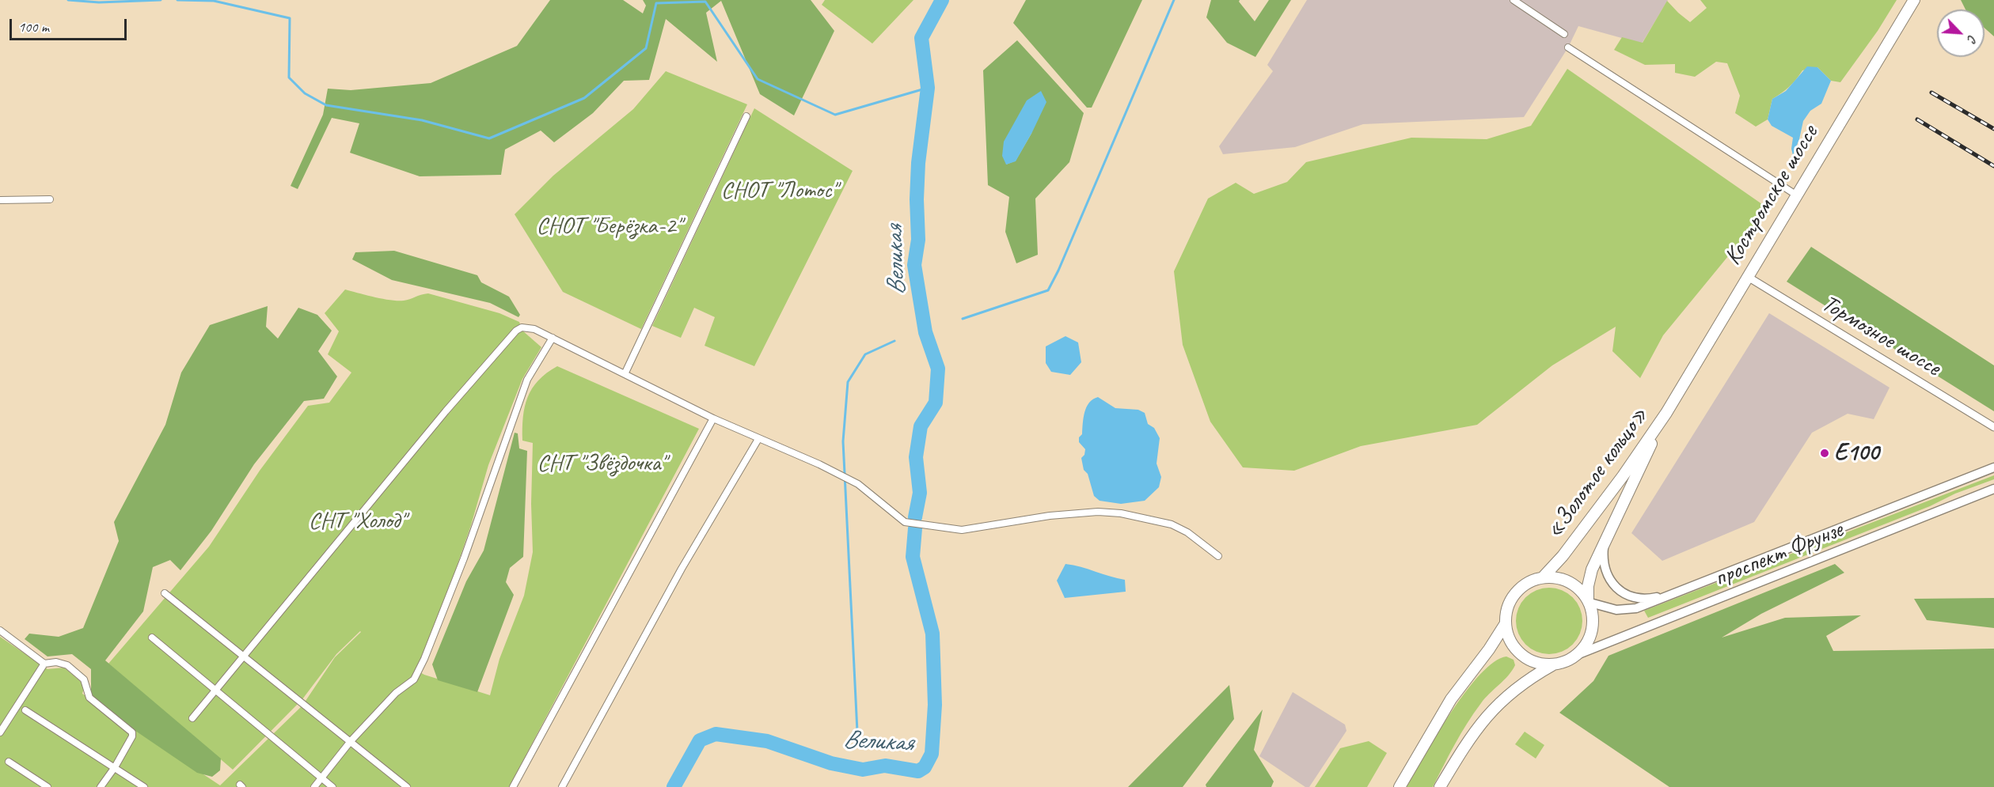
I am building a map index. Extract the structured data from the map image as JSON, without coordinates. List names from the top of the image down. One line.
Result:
{"streets":{"highway":["Костромское шоссе","«Золотое кольцо»"],"main road":["проспект Фрунзе"],"street":["Тормозное шоссе"]},"crossings":[["Костромское шоссе","Тормозное шоссе"],["Костромское шоссе","«Золотое кольцо»"],["«Золотое кольцо»","проспект Фрунзе"]],"water":["Великая"],"parks":["СНОТ \"Лотос\"","СНОТ \"Берёзка-2\"","СНТ \"Звёздочка\"","СНТ \"Холод\""],"places":["E100"],"scale_bar":"100 m","north":"bottom right"}
